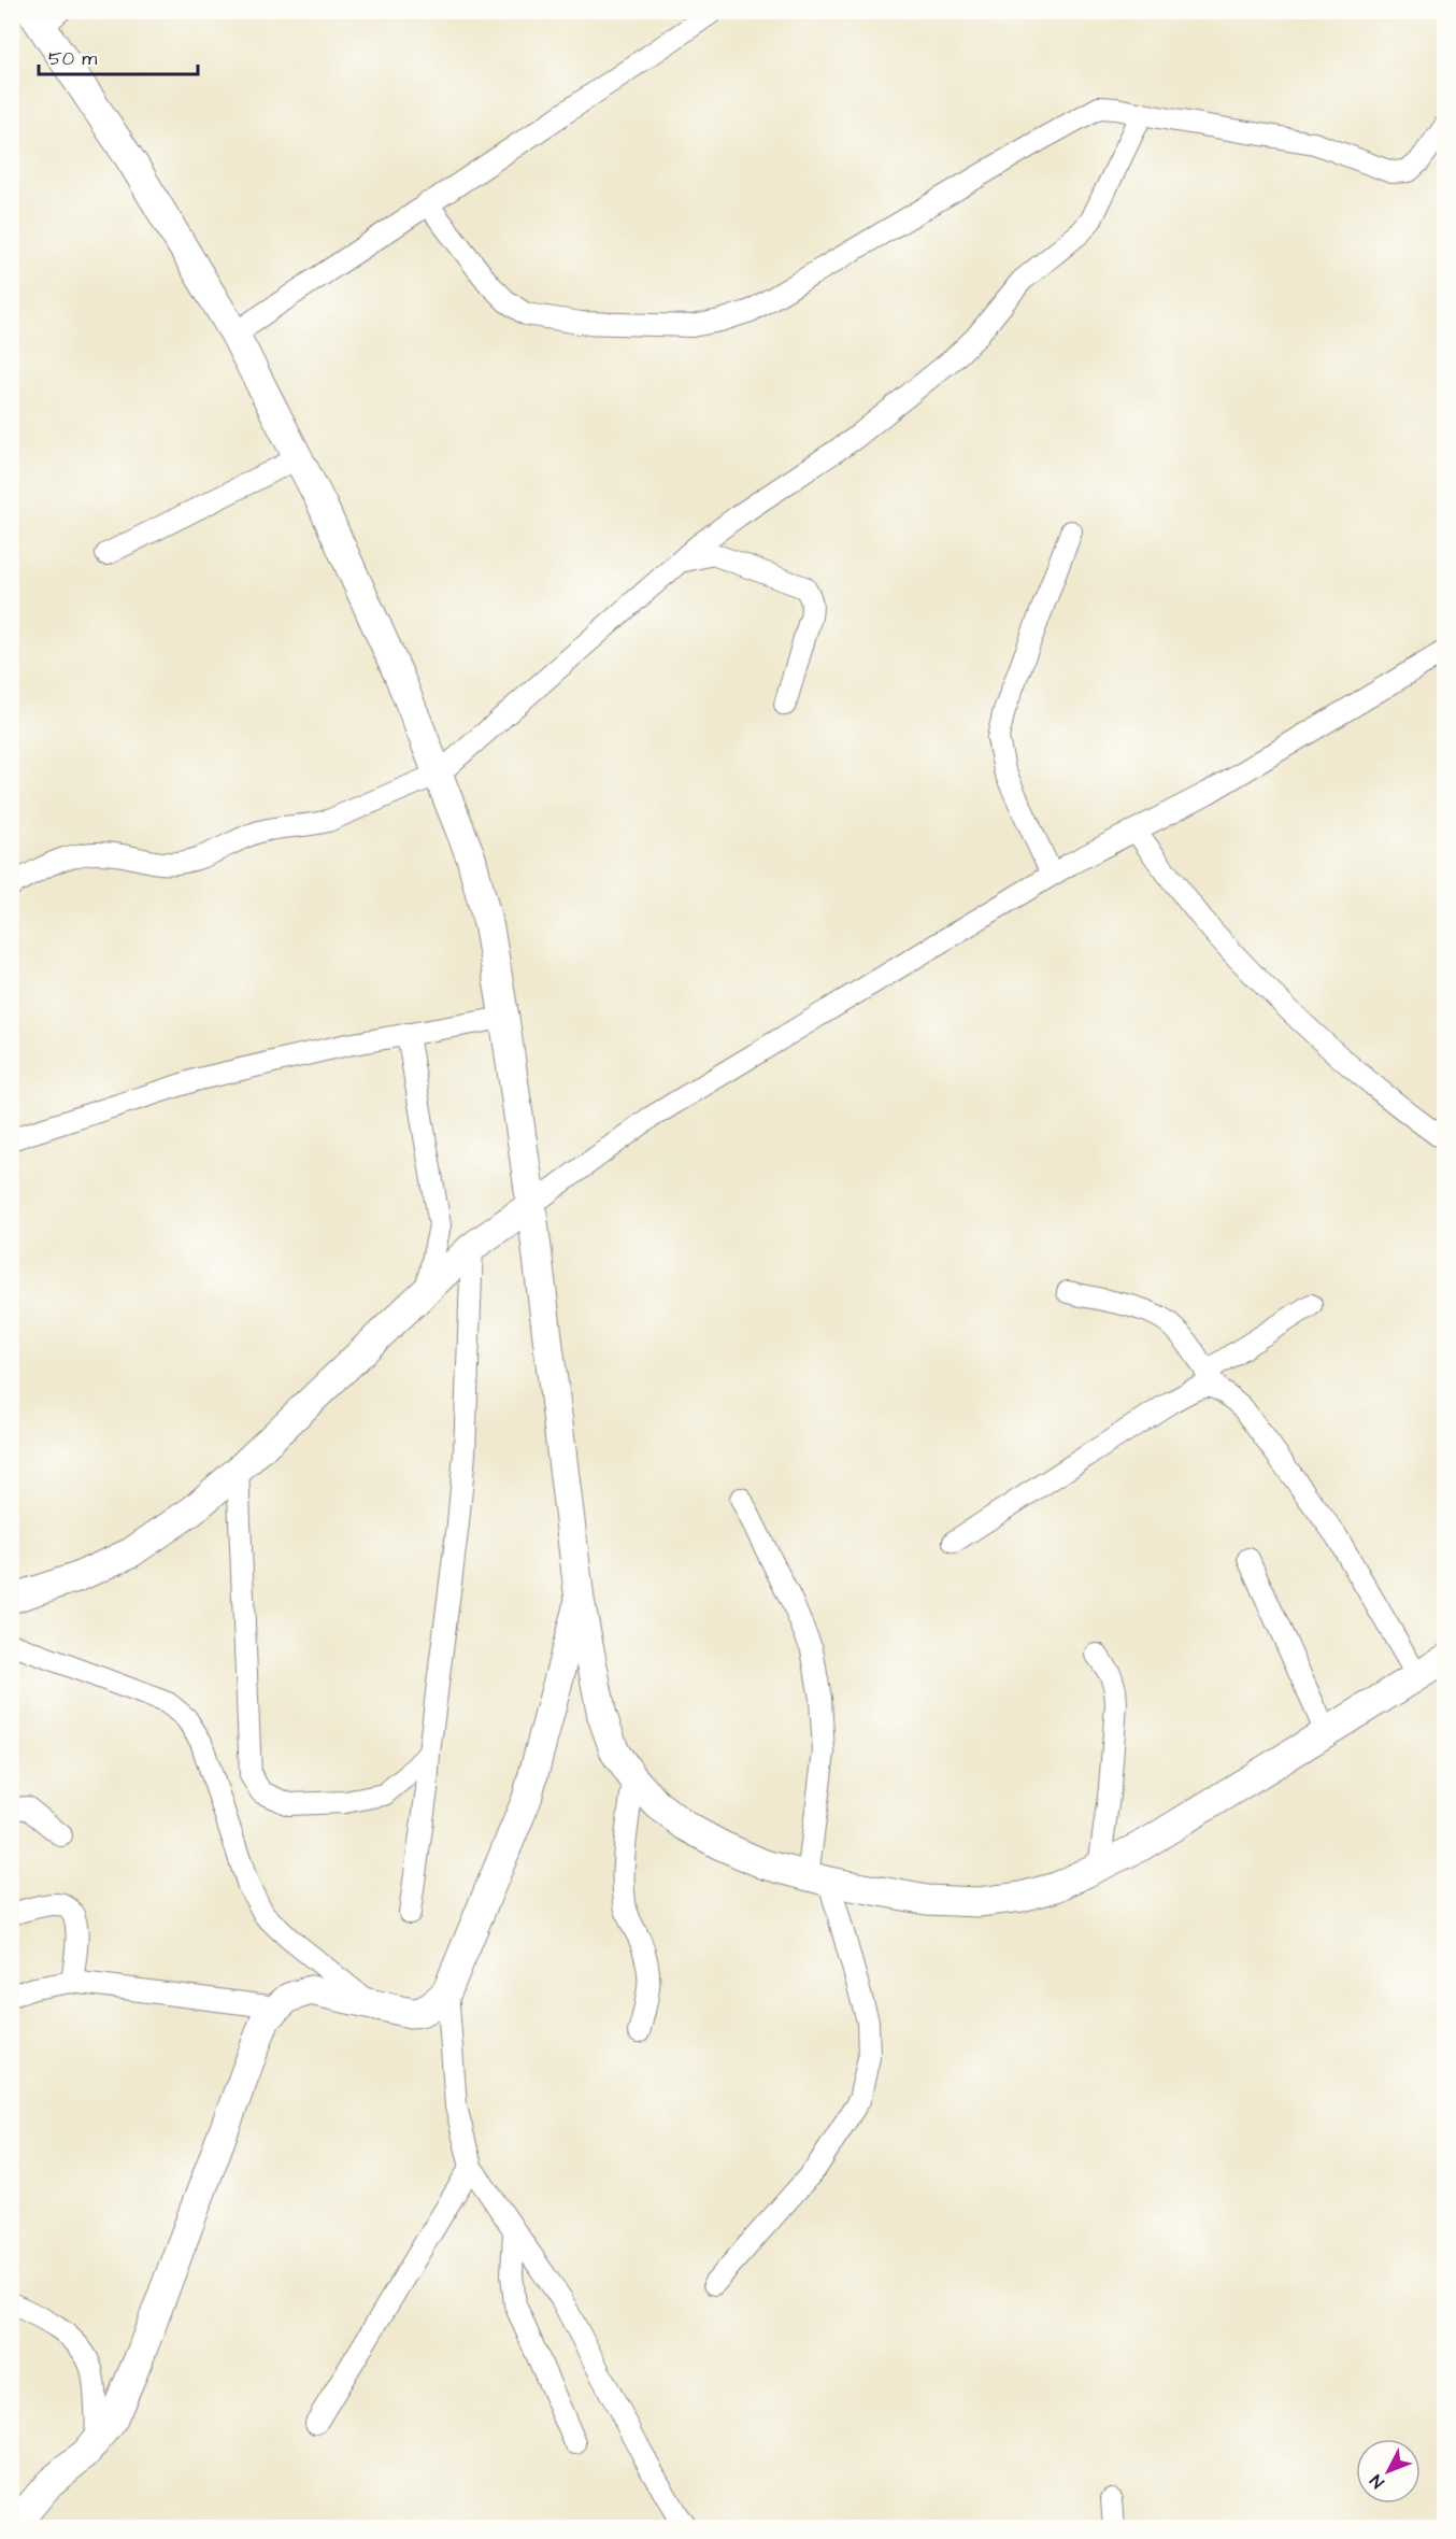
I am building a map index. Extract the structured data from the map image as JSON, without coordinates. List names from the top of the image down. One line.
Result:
{"scale_bar":"50 m","north":"bottom left"}
